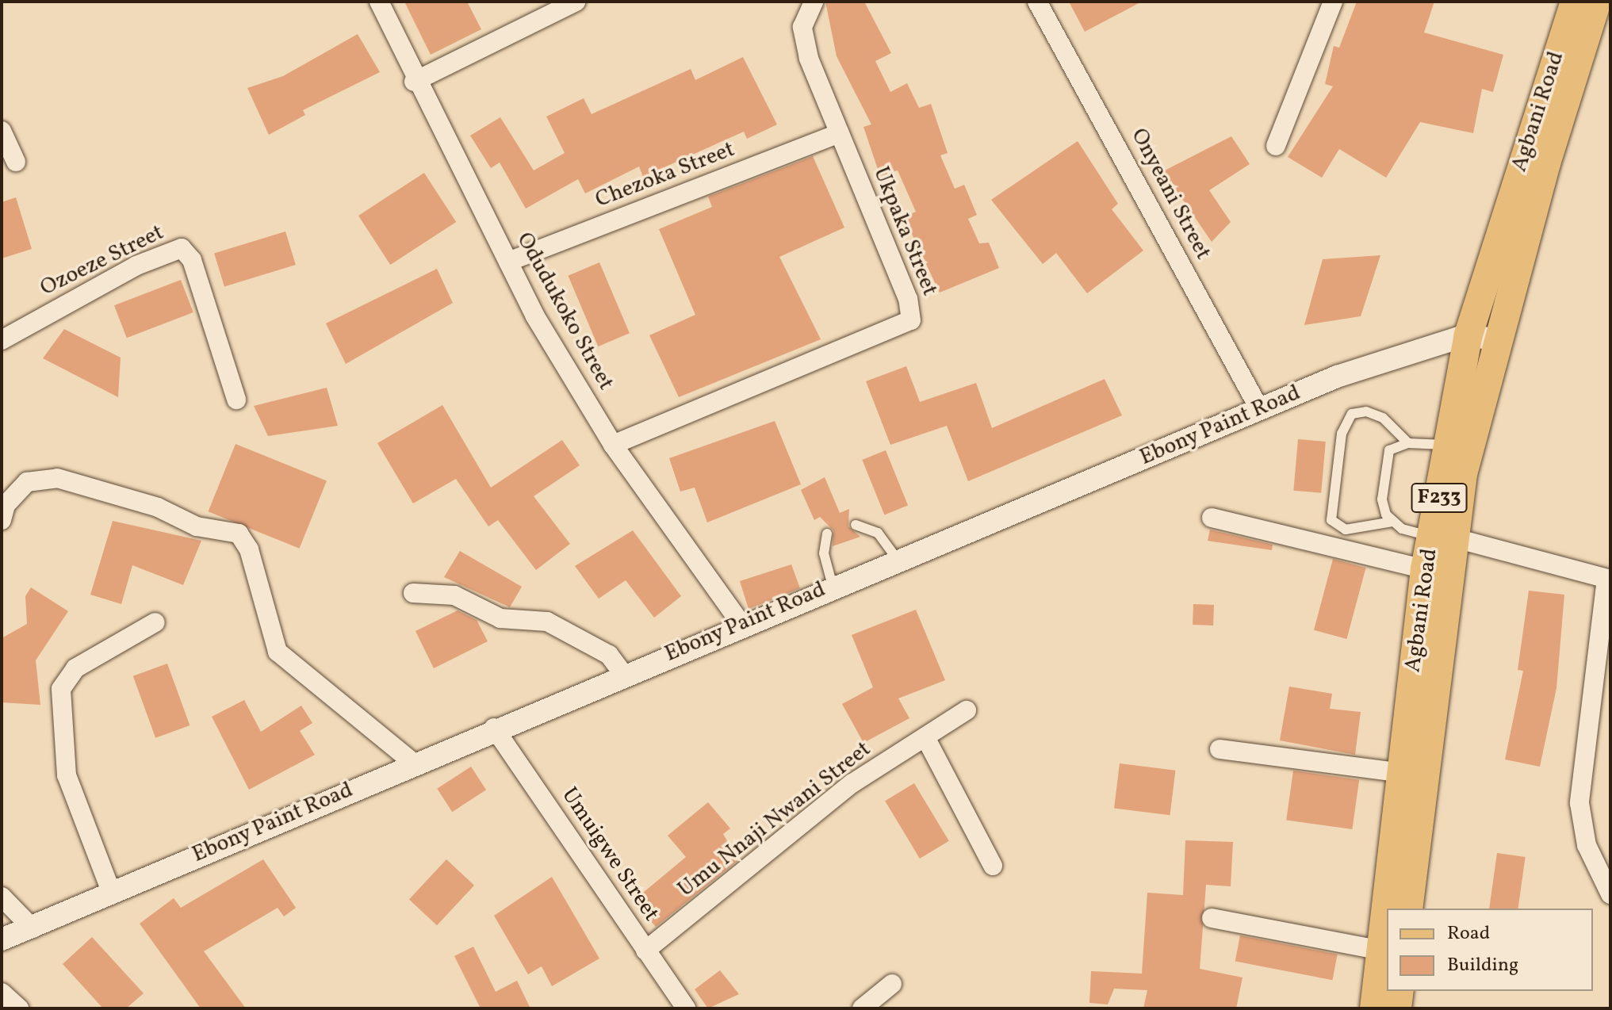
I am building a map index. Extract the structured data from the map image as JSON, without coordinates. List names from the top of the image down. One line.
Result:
{"streets":{"main road":["Agbani Road","F233"],"street":["Chezoka Street","Onyeani Street","Ukpaka Street","Ozoeze Street","Odudukoko Street","Ebony Paint Road","Umu Nnaji Nwani Street","Umuigwe Street"]},"crossings":[["Agbani Road","Ebony Paint Road"],["Chezoka Street","Ukpaka Street"],["Chezoka Street","Odudukoko Street"],["Onyeani Street","Ebony Paint Road"],["Ukpaka Street","Odudukoko Street"],["Odudukoko Street","Ebony Paint Road"],["Ebony Paint Road","Umuigwe Street"],["Umu Nnaji Nwani Street","Umuigwe Street"]],"legend":["Road","Building"]}
